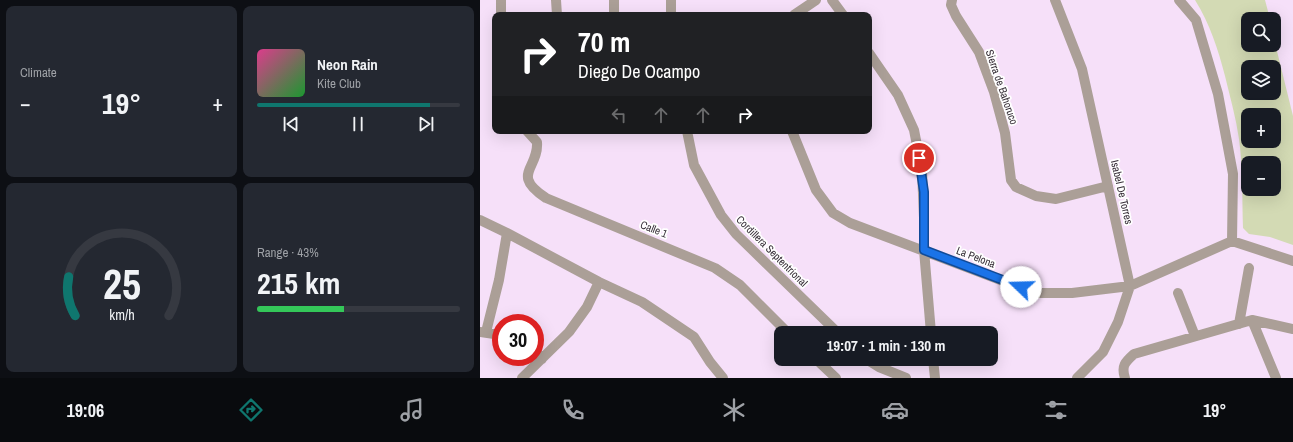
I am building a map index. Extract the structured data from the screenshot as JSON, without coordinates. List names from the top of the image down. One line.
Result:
{"streets":{"street":["Sierra de Bahoruco","Isabel De Torres","Calle 1","Cordillera Septentrional","La Pelona"]},"crossings":[["Sierra de Bahoruco","Isabel De Torres"],["Isabel De Torres","La Pelona"]],"page":{"tile":["Climate",["Range · 43%","215 km"]],"map_buttons":["+","−"],"turn":["70 m","Diego De Ocampo"],"song":["Neon Rain","Kite Club"],"heat":["−","19°","+"],"limit":"30","trip":"19:07 · 1 min · 130 m","tabs":["19:06","19°"],"gauge":["25","km/h"]}}
